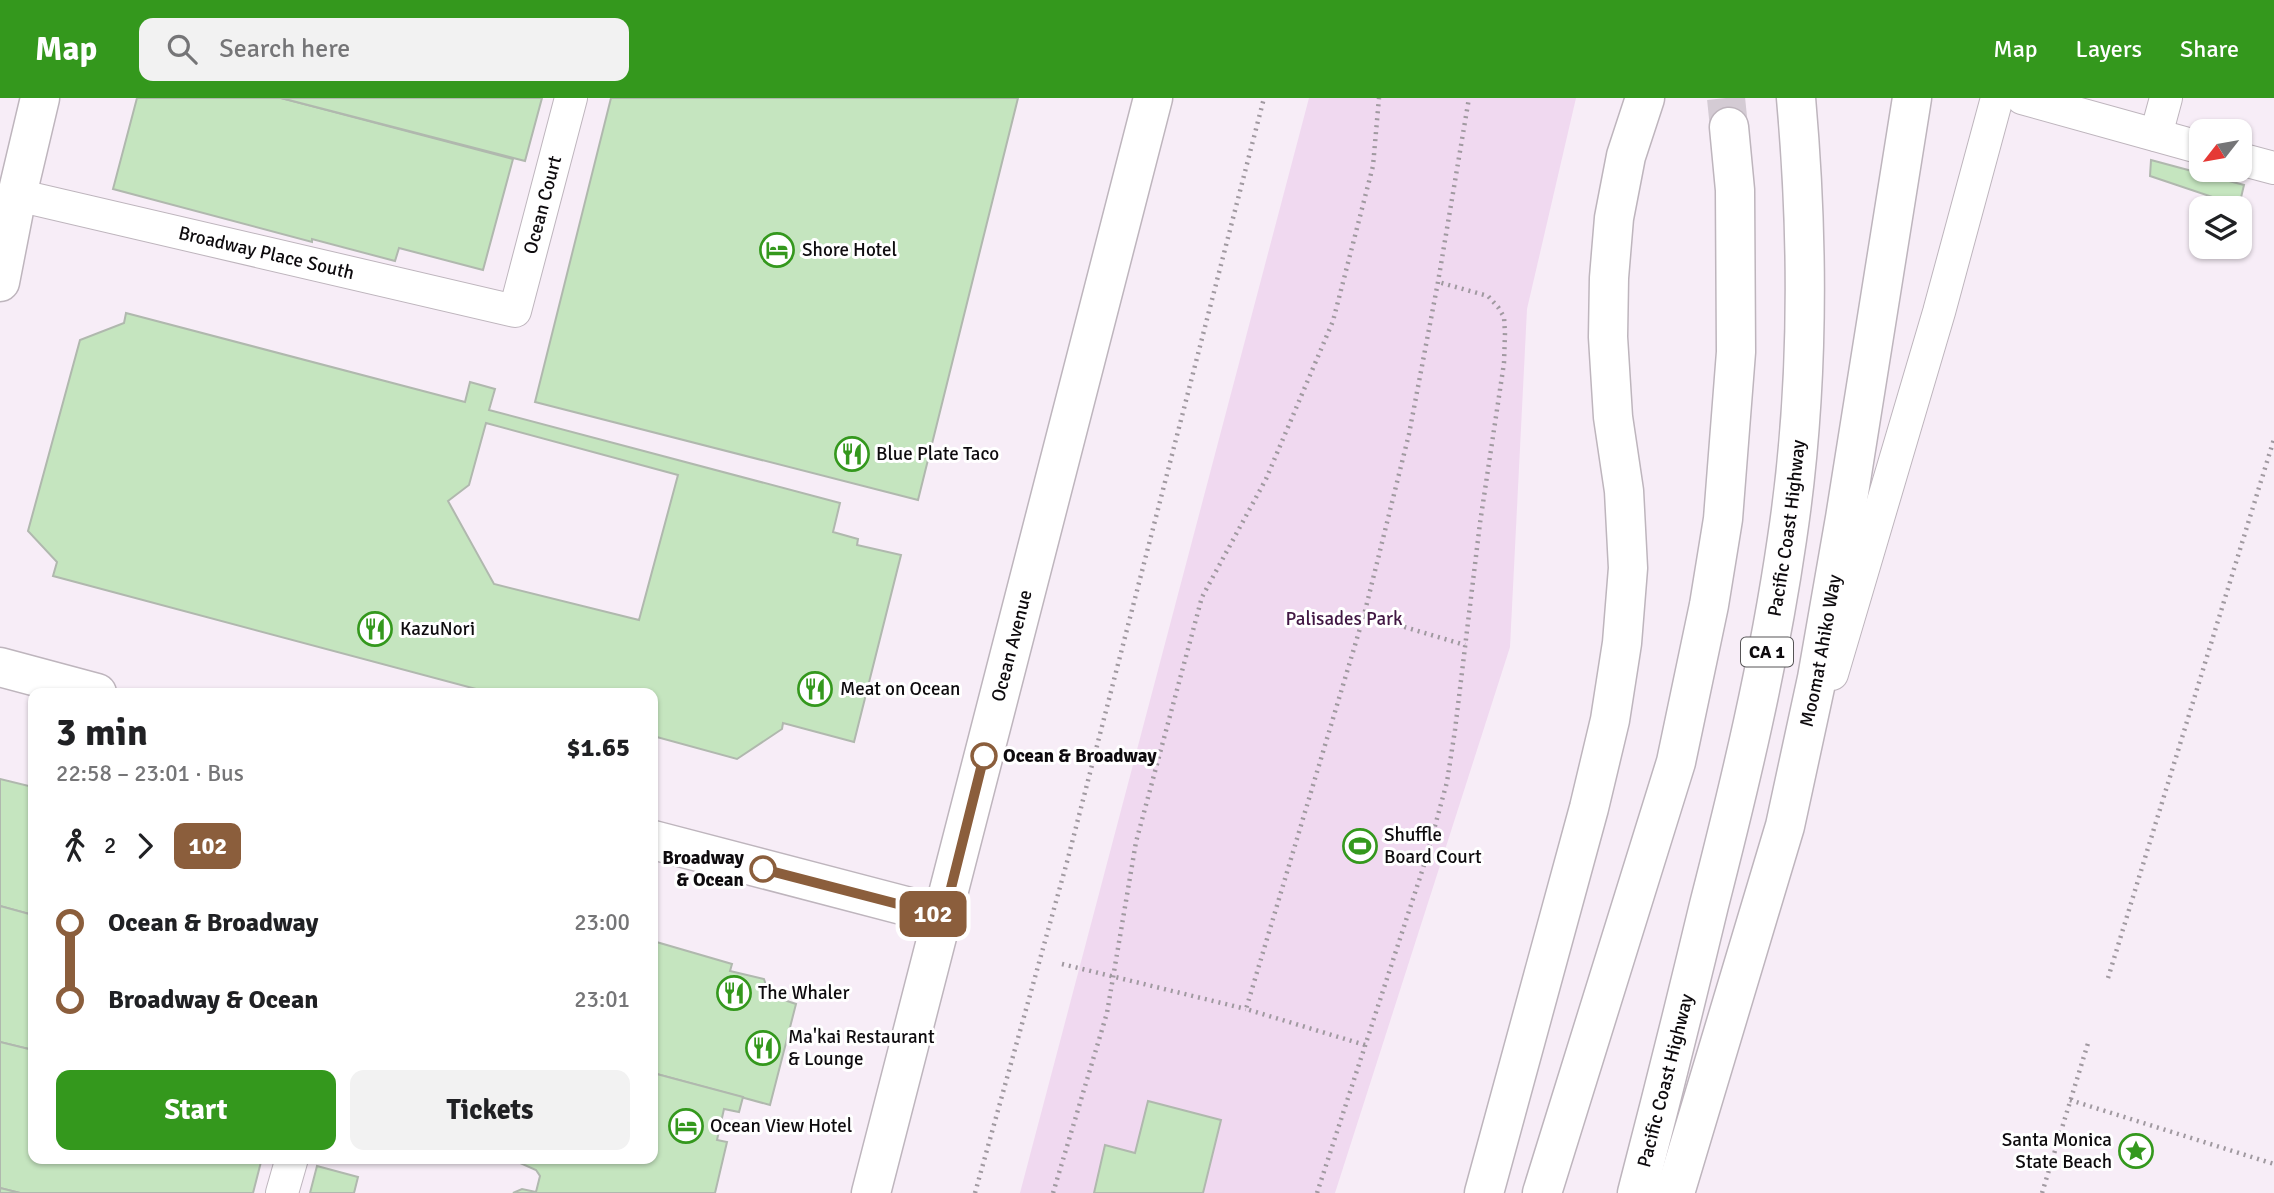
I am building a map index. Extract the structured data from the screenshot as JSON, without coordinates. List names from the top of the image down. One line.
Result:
{"streets":{"main road":["Pacific Coast Highway","Ocean Avenue","CA 1","Moomat Ahiko Way"],"lane":["Ocean Court","Broadway Place South"]},"crossings":[["Ocean Court","Broadway Place South"]],"parks":["Palisades Park"],"places":{"hotel":["Shore Hotel","Ocean View Hotel"],"restaurant":["Blue Plate Taco","KazuNori","Meat on Ocean","The Whaler","Ma'kai Restaurant & Lounge"],"other":["Ocean & Broadway","Broadway & Ocean"],"sports":["Shuffle Board Court"],"place":["Santa Monica State Beach"]},"lines":["bus line 102"],"north":"bottom left","page":{"header":"Map","search":"Search here","nav":["Map","Layers","Share"],"on_map":"102","heading":["3 min","22:58 – 23:01 · Bus","$1.65"],"legs":["2","102"],"list":[{"name":"Ocean & Broadway","value":"23:00"},{"name":"Broadway & Ocean","value":"23:01"}],"buttons":["Start","Tickets"]}}
